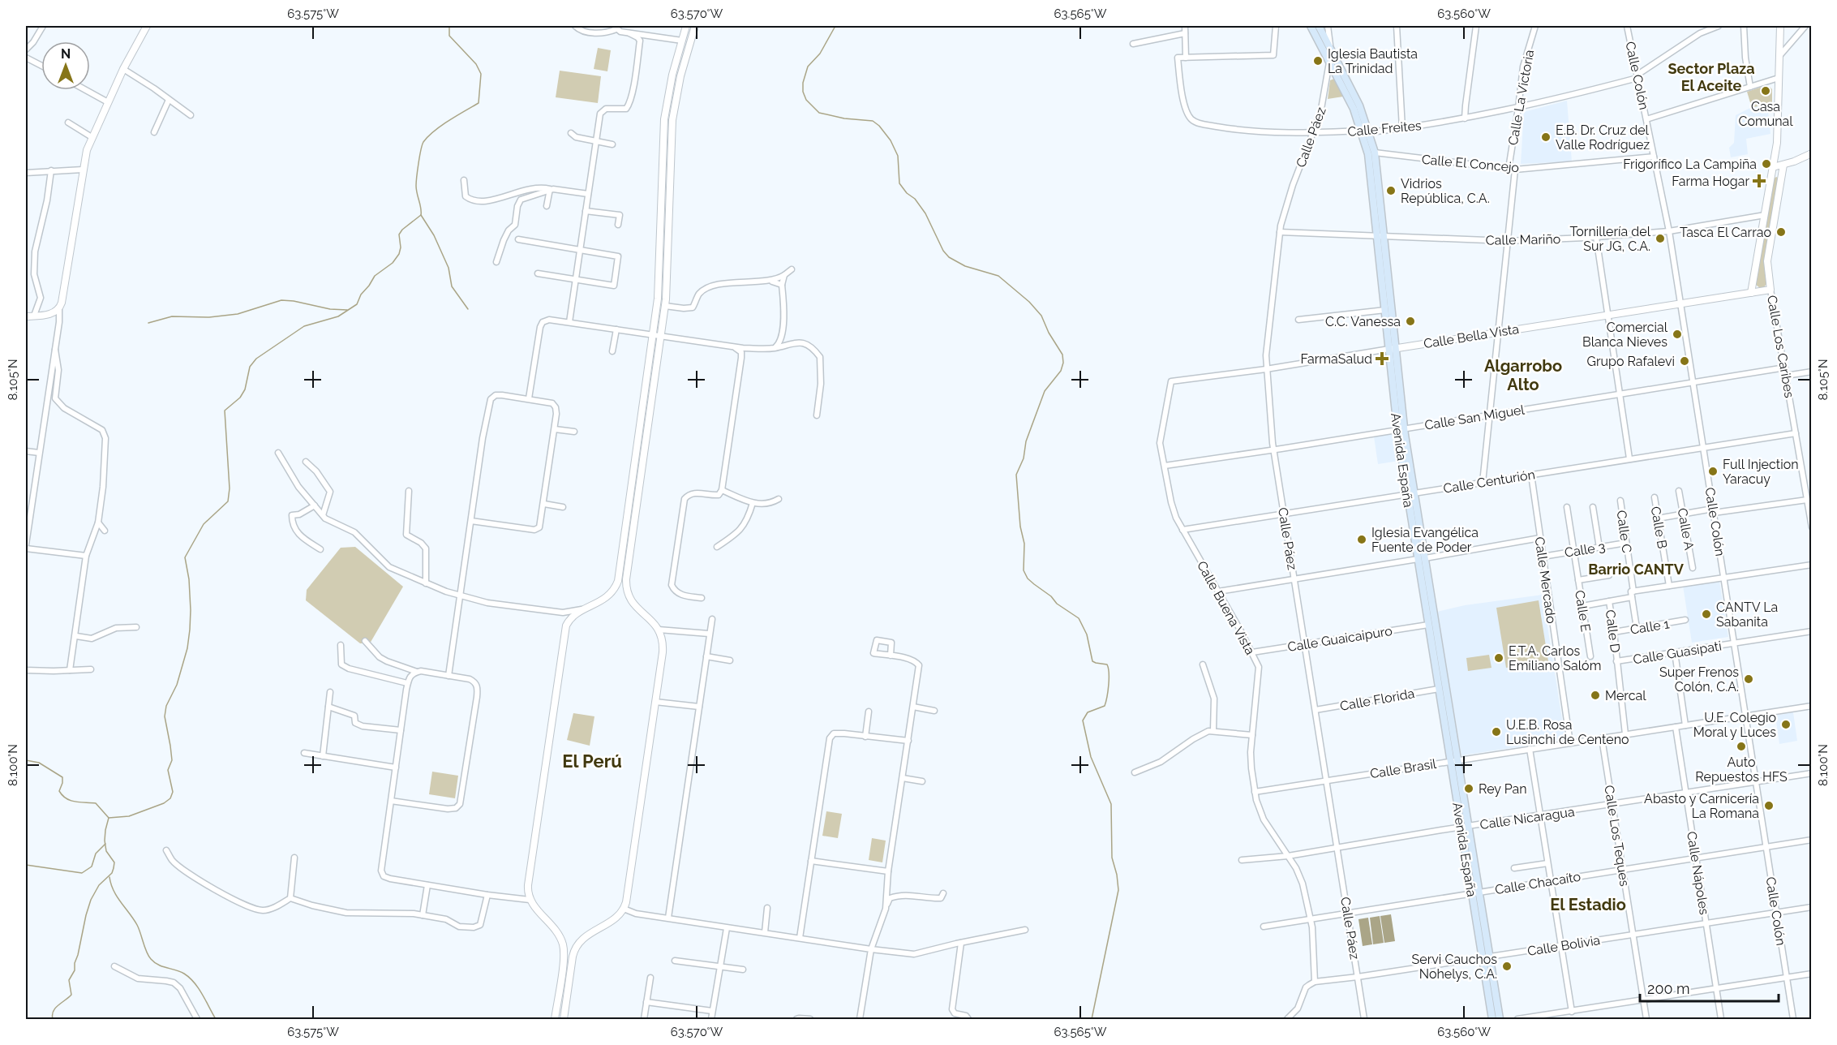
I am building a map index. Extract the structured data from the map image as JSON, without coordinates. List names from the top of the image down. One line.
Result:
{"streets":{"main road":["Avenida España"],"street":["Calle Colón","Calle La Victoria","Calle Freites","Calle Páez","Calle El Concejo","Calle Mariño","Calle Bella Vista","Calle Los Caribes","Calle San Miguel","Calle Centurión","Calle B","Calle A","Calle C","Calle 3","Calle Mercado","Calle Buena Vista","Calle E","Calle 1","Calle D","Calle Guaicaipuro","Calle Guasipati","Calle Florida","Calle Brasil","Calle Nicaragua","Calle Los Teques","Calle Nápoles","Calle Chacaíto","Calle Bolivia"]},"crossings":[["Calle Colón","Calle Freites"],["Calle Colón","Calle El Concejo"],["Calle Colón","Calle Mariño"],["Calle Colón","Calle Bella Vista"],["Calle Colón","Calle San Miguel"],["Calle Colón","Calle Centurión"],["Calle Colón","Calle Guasipati"],["Calle Colón","Calle Brasil"],["Calle Colón","Calle Nicaragua"],["Calle Colón","Calle Chacaíto"],["Calle Colón","Calle Bolivia"],["Calle La Victoria","Calle Freites"],["Calle La Victoria","Calle El Concejo"],["Calle Freites","Calle Páez"],["Calle Freites","Avenida España"],["Calle Páez","Calle Mariño"],["Calle Páez","Calle Bella Vista"],["Calle Páez","Calle San Miguel"],["Calle Páez","Avenida España"],["Calle Páez","Calle Centurión"],["Calle Páez","Calle Guaicaipuro"],["Calle Páez","Calle Florida"],["Calle Páez","Calle Brasil"],["Calle Páez","Calle Nicaragua"],["Calle Páez","Calle Chacaíto"],["Calle Páez","Calle Bolivia"],["Calle El Concejo","Avenida España"],["Calle Mariño","Calle Los Caribes"],["Calle Mariño","Avenida España"],["Calle Bella Vista","Calle Los Caribes"],["Calle Bella Vista","Avenida España"],["Calle Bella Vista","Calle Buena Vista"],["Calle Los Caribes","Calle San Miguel"],["Calle Los Caribes","Calle Centurión"],["Calle San Miguel","Avenida España"],["Calle San Miguel","Calle Buena Vista"],["Avenida España","Calle Centurión"],["Avenida España","Calle Guaicaipuro"],["Avenida España","Calle Florida"],["Avenida España","Calle Brasil"],["Avenida España","Calle Nicaragua"],["Avenida España","Calle Chacaíto"],["Avenida España","Calle Bolivia"],["Calle Centurión","Calle Mercado"],["Calle Centurión","Calle Buena Vista"],["Calle C","Calle 3"],["Calle C","Calle 1"],["Calle 3","Calle Mercado"],["Calle 3","Calle E"],["Calle Mercado","Calle Brasil"],["Calle Buena Vista","Calle Guaicaipuro"],["Calle Buena Vista","Calle Brasil"],["Calle Buena Vista","Calle Nicaragua"],["Calle Buena Vista","Calle Chacaíto"],["Calle Buena Vista","Calle Bolivia"],["Calle 1","Calle D"],["Calle D","Calle Guasipati"],["Calle Guasipati","Calle Brasil"],["Calle Brasil","Calle Los Teques"],["Calle Brasil","Calle Nápoles"],["Calle Nicaragua","Calle Los Teques"],["Calle Nicaragua","Calle Nápoles"],["Calle Los Teques","Calle Chacaíto"],["Calle Los Teques","Calle Bolivia"],["Calle Nápoles","Calle Chacaíto"],["Calle Nápoles","Calle Bolivia"]],"districts":["Sector Plaza El Aceite","Algarrobo Alto","Barrio CANTV","El Perú","El Estadio"],"places":{"other":["Iglesia Bautista La Trinidad","Casa Comunal","E.B. Dr. Cruz del Valle Rodríguez","Frigorífico La Campiña","Vidrios República, C.A.","Tasca El Carrao","Tornillería del Sur JG, C.A.","C.C. Vanessa","Comercial Blanca Nieves","Grupo Rafalevi","Full Injection Yaracuy","Iglesia Evangélica Fuente de Poder","CANTV La Sabanita","E.T.A. Carlos Emiliano Salóm","Super Frenos Colón, C.A.","Mercal","U.E. Colegio Moral y Luces","U.E.B. Rosa Lusinchi de Centeno","Auto Repuestos HFS","Rey Pan","Abasto y Carnicería La Romana","Servi Cauchos Nohelys, C.A."],"health":["Farma Hogar","FarmaSalud"]},"scale_bar":"200 m","north":"top","coordinates":["63.575°W","63.570°W","63.565°W","63.560°W","8.105°N","8.100°N"]}
